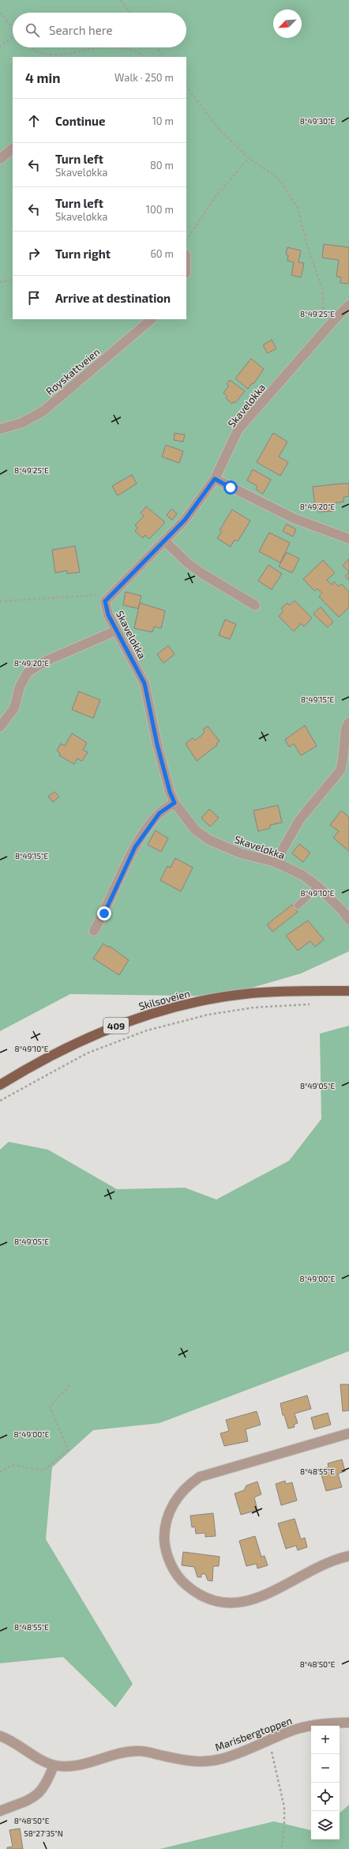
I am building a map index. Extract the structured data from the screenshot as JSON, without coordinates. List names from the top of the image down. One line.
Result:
{"streets":{"main road":["Skilsøveien","409"],"street":["Røyskattveien","Skaveløkka","Marisbergtoppen"]},"north":"bottom left","page":{"search":"Search here","heading":["4 min","Walk · 250 m"],"list":[["Continue","10 m"],["Turn left","Skaveløkka","80 m"],["Turn left","Skaveløkka","100 m"],["Turn right","60 m"],"Arrive at destination"],"map_buttons":["+","−"]},"coordinates":["8°49'30\"E","8°49'25\"E","8°49'20\"E","8°49'15\"E","8°49'10\"E","8°49'05\"E","8°49'00\"E","8°48'55\"E","8°48'50\"E","58°27'35\"N"]}
